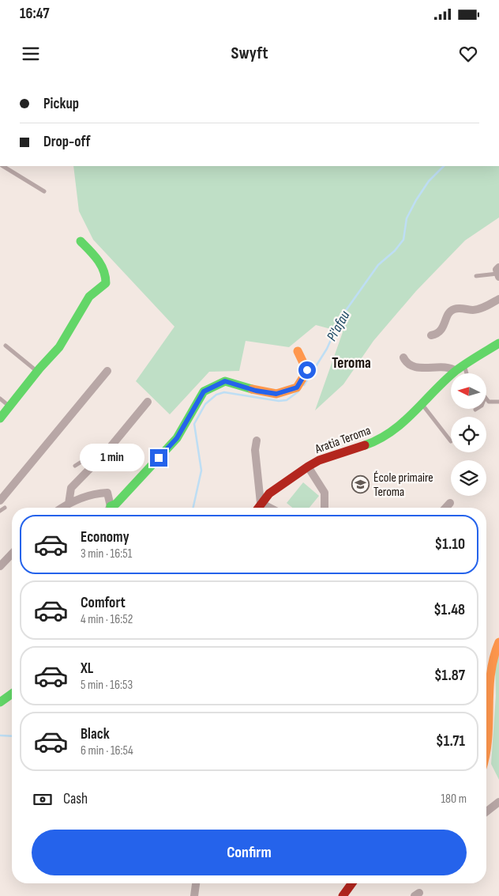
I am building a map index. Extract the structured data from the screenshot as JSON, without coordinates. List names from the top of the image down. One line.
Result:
{"streets":{"street":["Aratia Teroma"]},"districts":["Teroma"],"water":["Pi'afau"],"places":{"school or university":["École primaire Teroma"]},"north":"left","page":{"status":"16:47","header":"Swyft","banner":["Pickup","Drop-off"],"bubble":"1 min","list":[{"name":"Economy","note":"3 min · 16:51","value":"$1.10"},{"name":"Comfort","note":"4 min · 16:52","value":"$1.48"},{"name":"XL","note":"5 min · 16:53","value":"$1.87"},{"name":"Black","note":"6 min · 16:54","value":"$1.71"}],"pay":["Cash","180 m"],"buttons":"Confirm"}}
